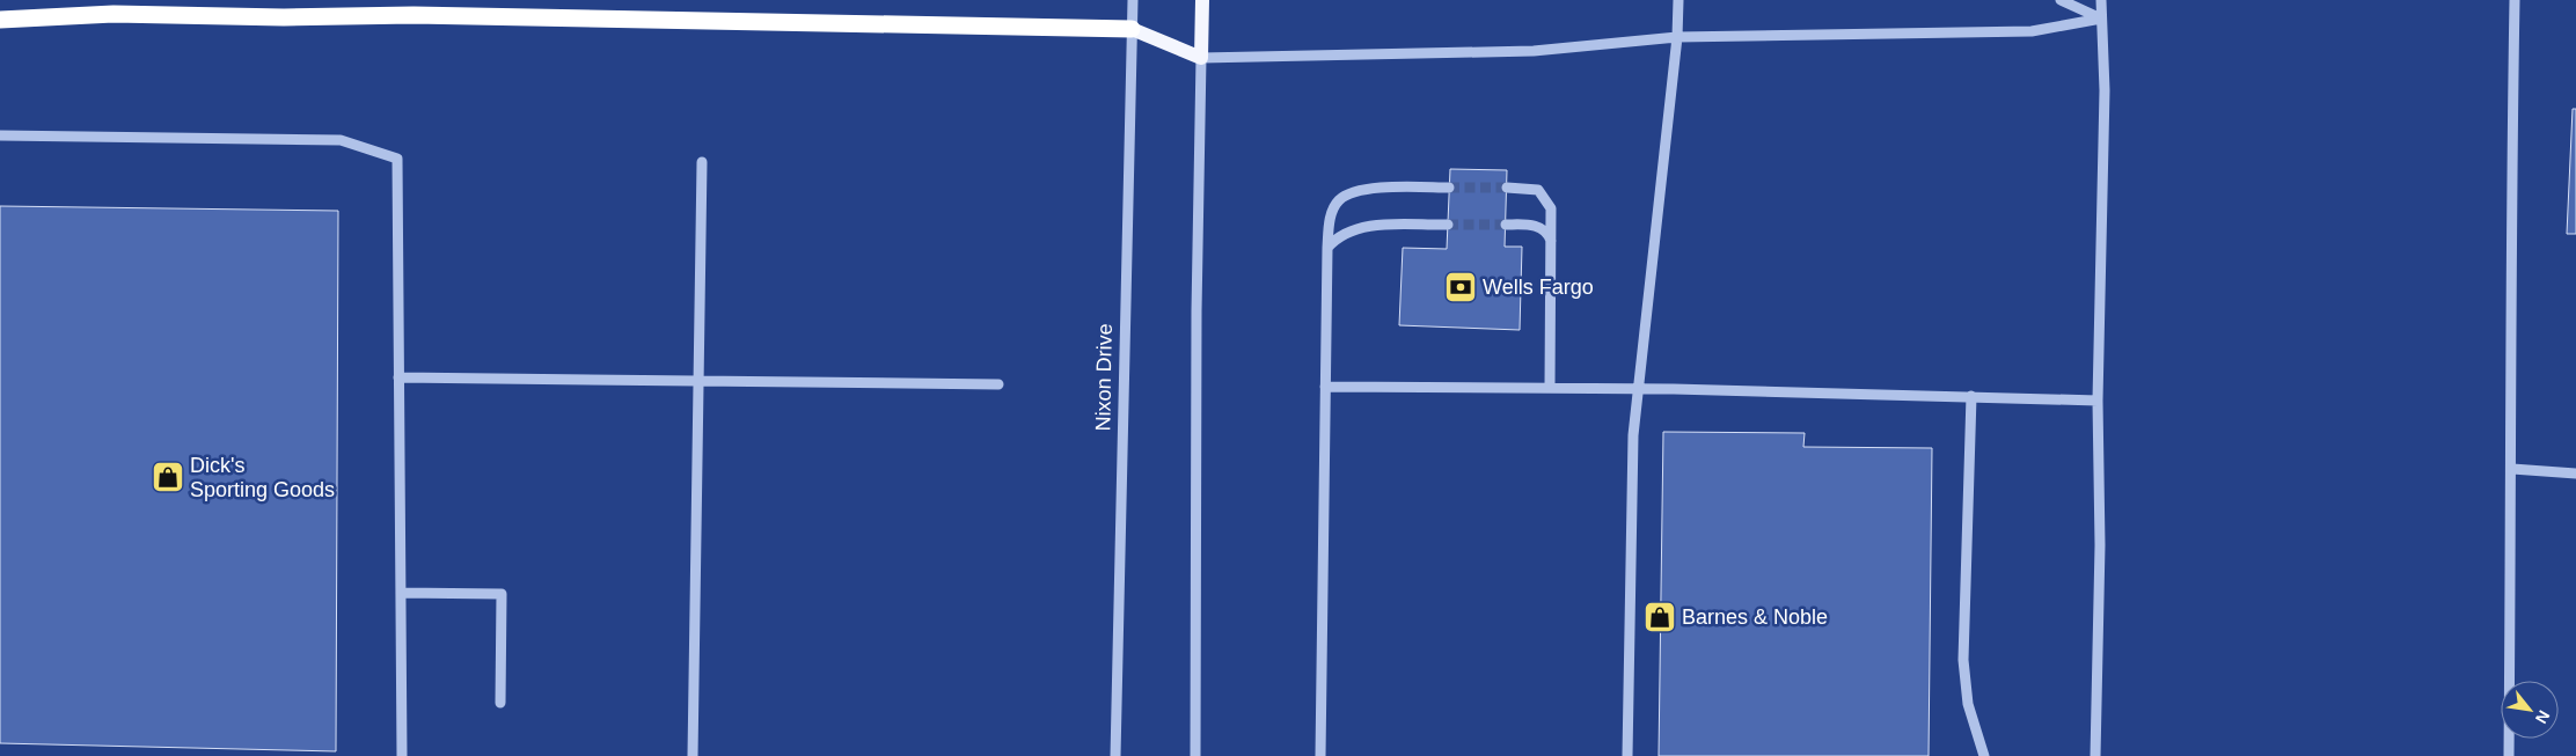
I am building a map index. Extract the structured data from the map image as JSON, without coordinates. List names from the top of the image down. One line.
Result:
{"streets":{"street":["Nixon Drive"]},"places":{"bank":["Wells Fargo"],"shop":["Dick's Sporting Goods","Barnes & Noble"]},"north":"bottom right"}
